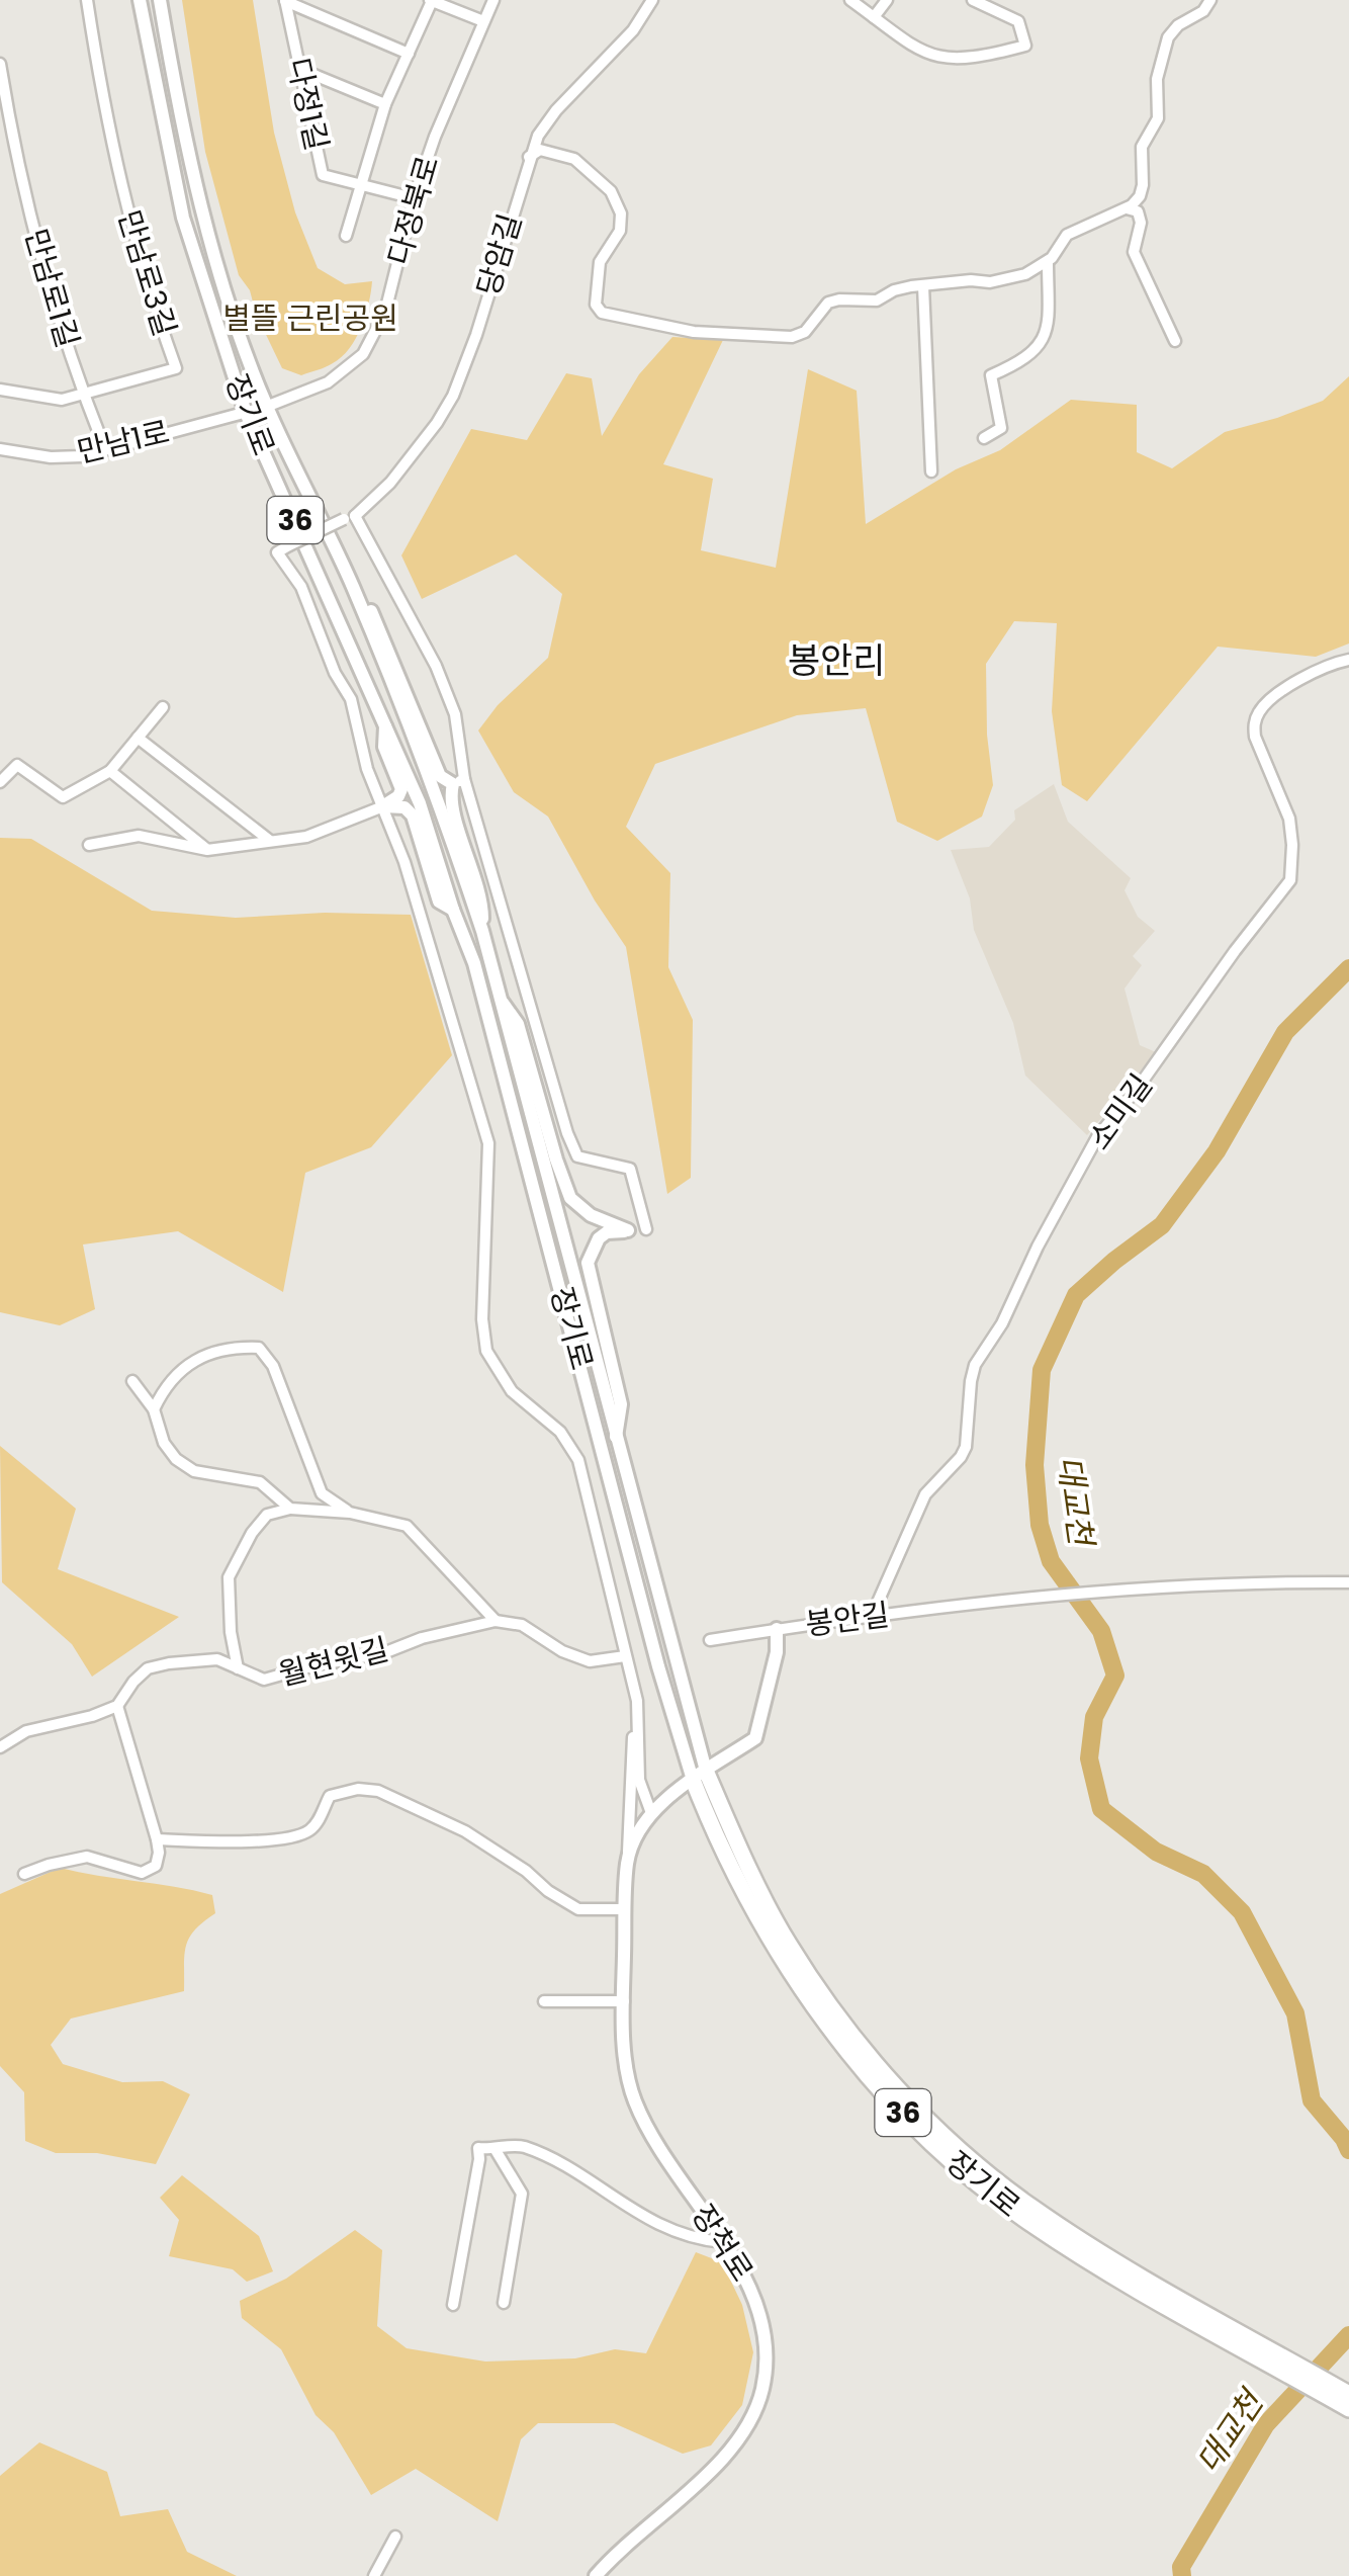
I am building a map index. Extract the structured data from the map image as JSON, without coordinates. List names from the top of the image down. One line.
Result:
{"streets":{"highway":["장기로","36"],"main road":["장척로"],"street":["다정1길","다정북로","당암길","만남로3길","만남로1길","만남1로","소미길","봉안길","월현윗길"]},"crossings":[["다정1길","다정북로"],["다정북로","장기로"],["다정북로","만남1로"],["만남로3길","만남로1길"],["만남로1길","만남1로"],["장기로","만남1로"],["소미길","봉안길"]],"districts":["봉안리"],"water":["대교천"],"parks":["별뜰 근린공원"]}
